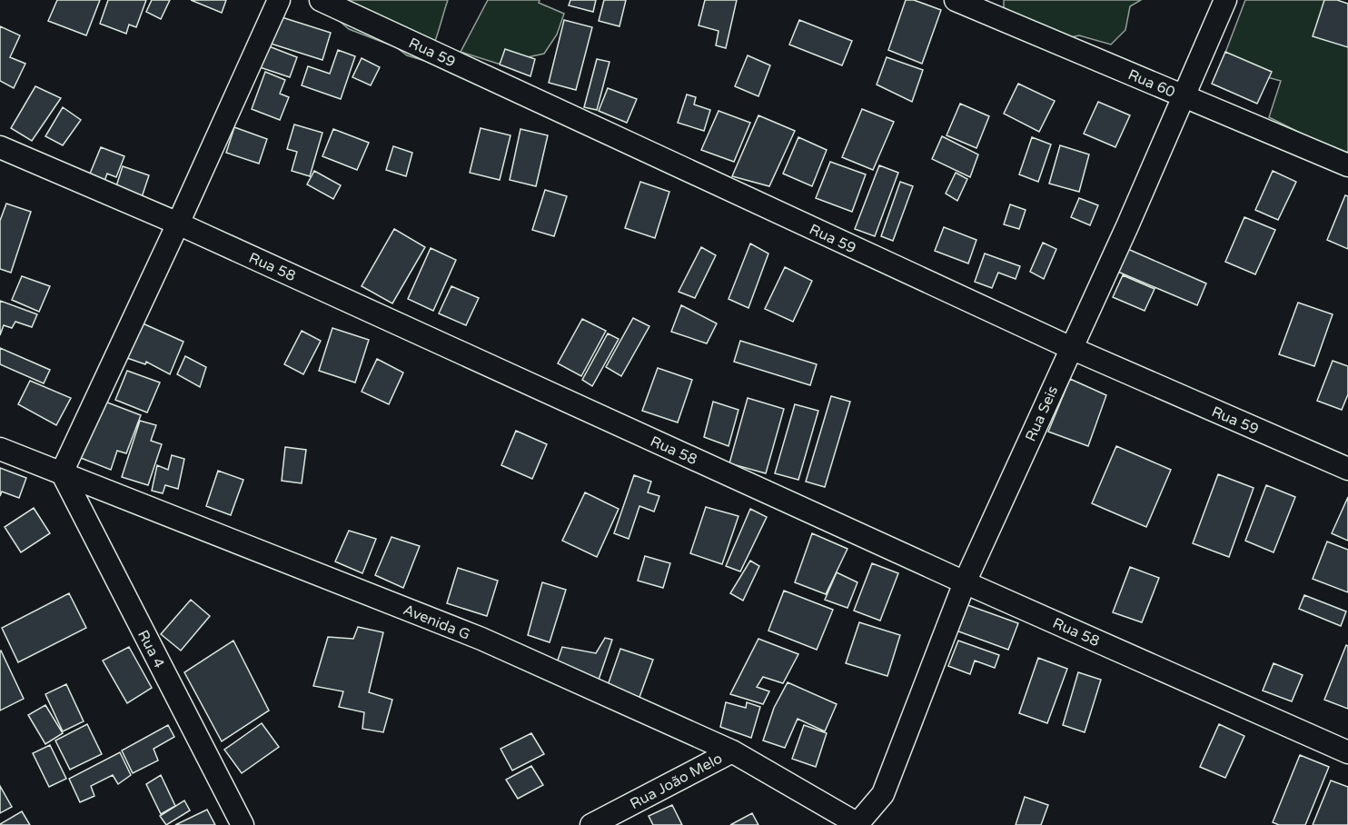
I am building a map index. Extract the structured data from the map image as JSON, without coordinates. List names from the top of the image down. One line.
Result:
{"streets":{"street":["Rua 59","Rua 60","Rua 58","Rua Seis","Avenida G","Rua 4","Rua João Melo"]},"crossings":[["Rua 59","Rua Seis"],["Rua 60","Rua Seis"],["Rua 58","Rua Seis"],["Rua Seis","Avenida G"],["Avenida G","Rua 4"],["Avenida G","Rua João Melo"]]}
